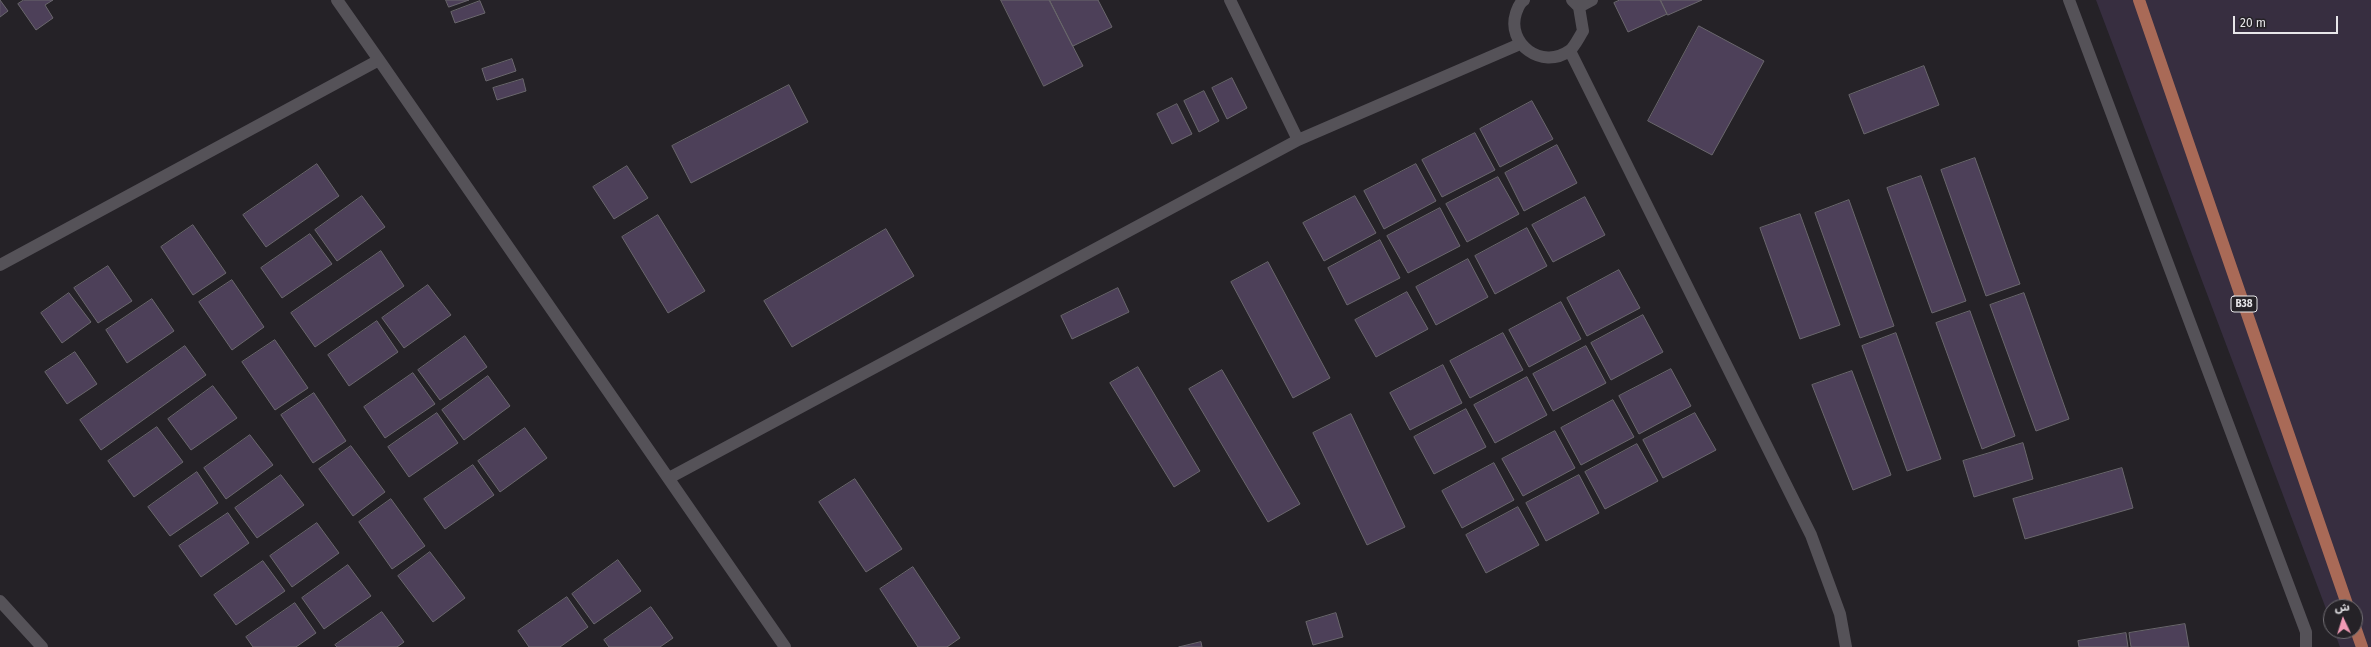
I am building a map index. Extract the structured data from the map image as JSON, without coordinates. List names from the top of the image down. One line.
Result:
{"streets":{"main road":["B38"]},"scale_bar":"20 m","north":"top"}
